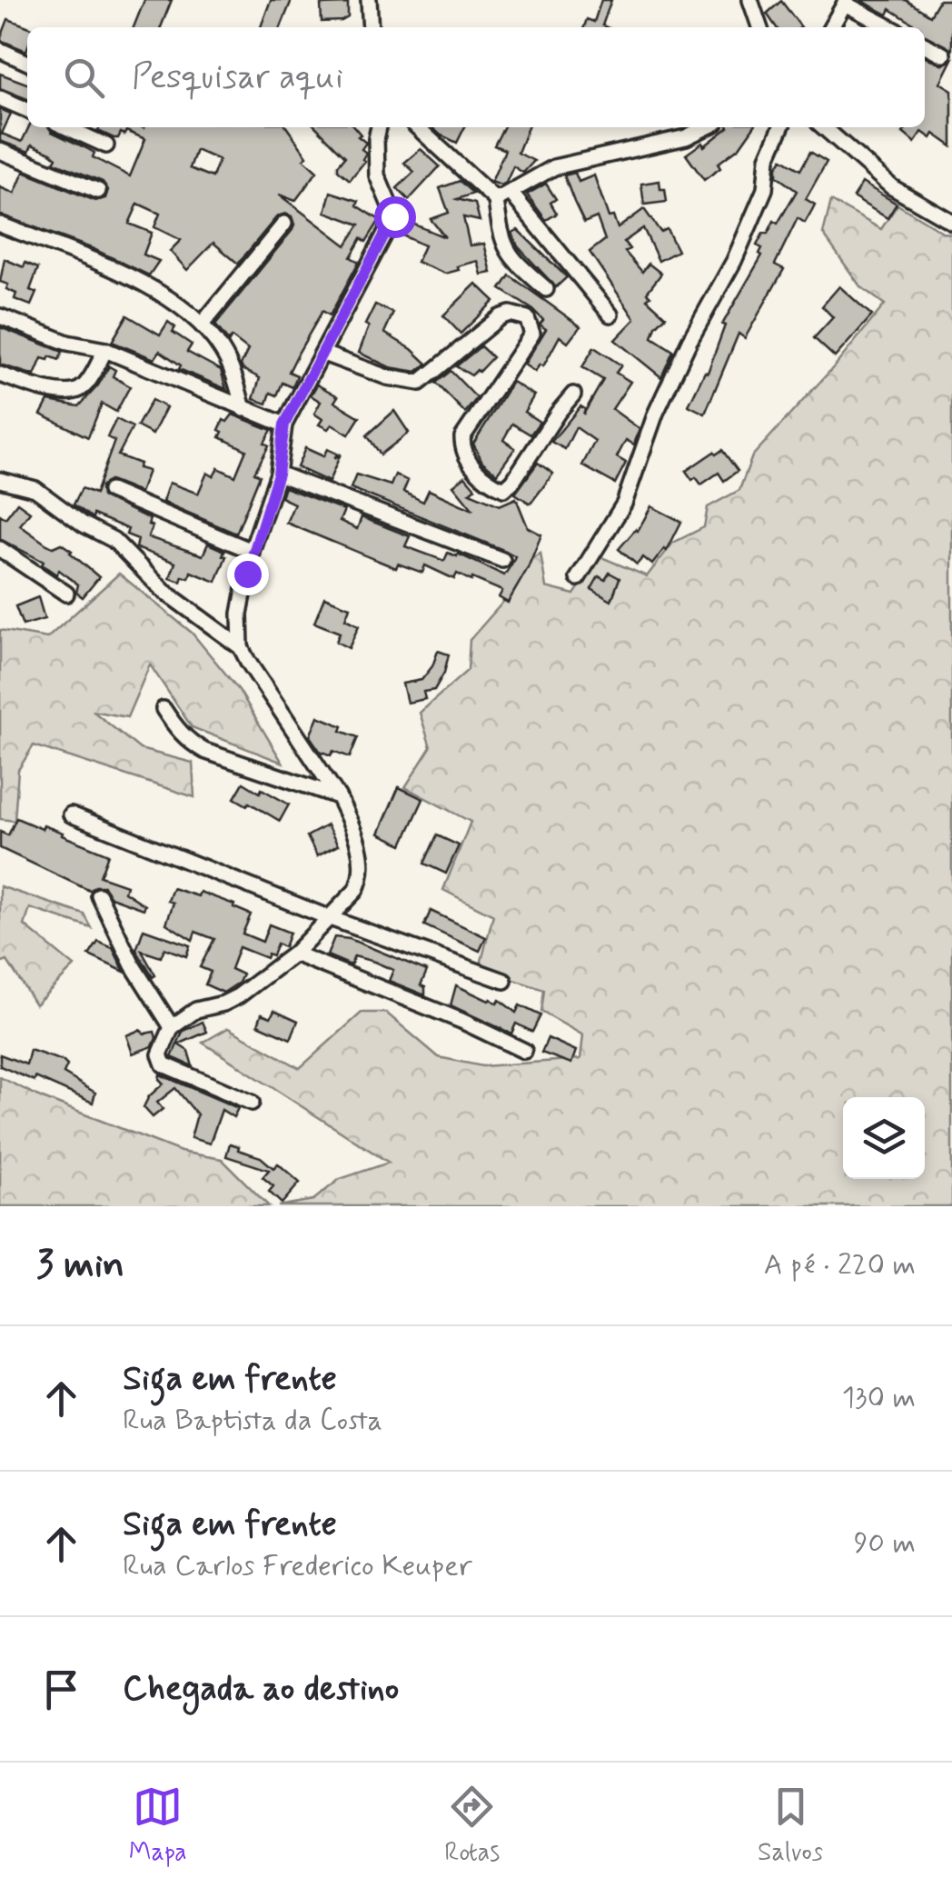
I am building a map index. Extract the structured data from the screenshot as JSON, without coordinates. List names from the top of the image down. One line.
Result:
{"page":{"search":"Pesquisar aqui","heading":["3 min","A pé · 220 m"],"list":[["Siga em frente","Rua Baptista da Costa","130 m"],["Siga em frente","Rua Carlos Frederico Keuper","90 m"],"Chegada ao destino"],"nav":["Mapa","Rotas","Salvos"]}}
